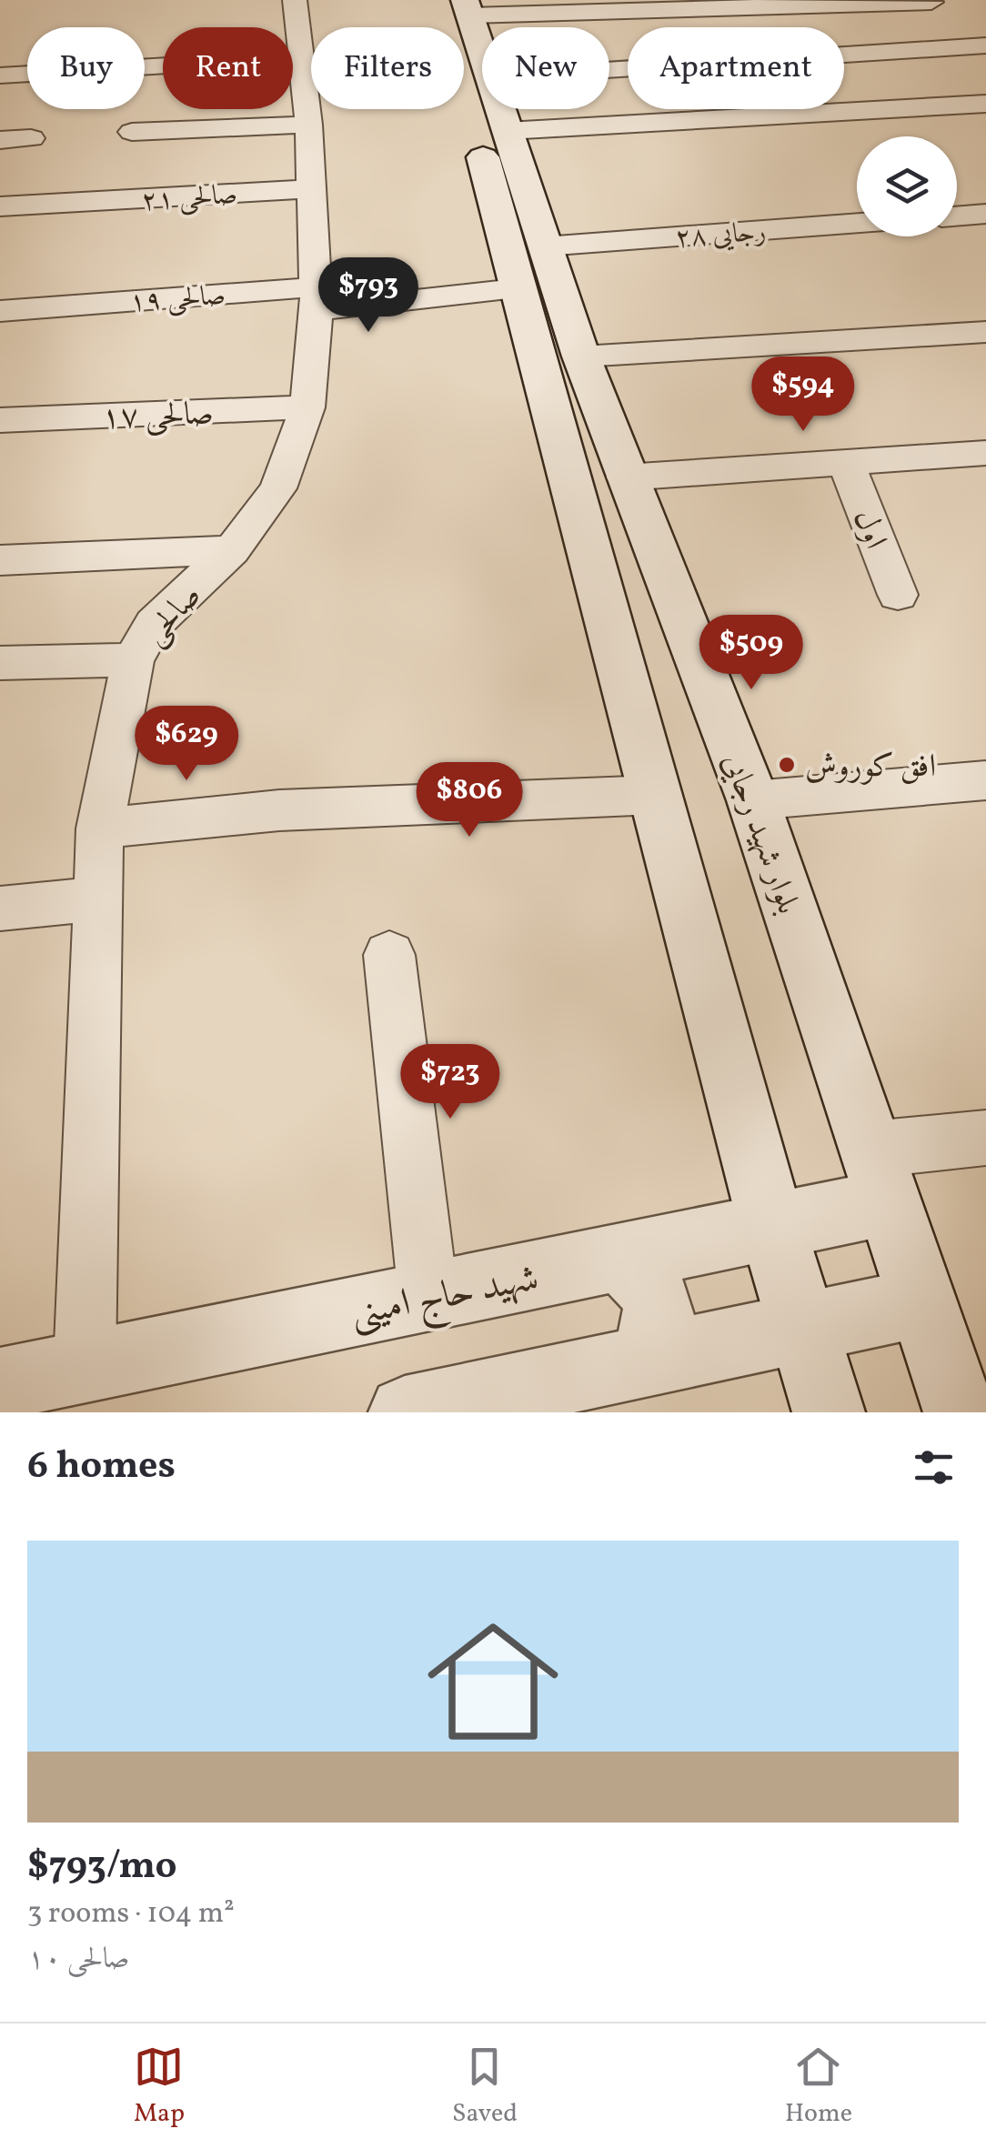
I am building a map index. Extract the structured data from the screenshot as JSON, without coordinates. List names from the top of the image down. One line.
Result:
{"streets":{"main road":["بلوار شهید رجایی","شهید حاج امینی"],"street":["صالحی ۲۱","رجایی ۲۸","صالحی ۱۹","صالحی ۱۷","اول","صالحی"]},"crossings":[["صالحی ۲۱","صالحی"],["رجایی ۲۸","بلوار شهید رجایی"],["صالحی ۱۹","صالحی"],["صالحی ۱۷","صالحی"],["صالحی","شهید حاج امینی"],["بلوار شهید رجایی","شهید حاج امینی"]],"places":["افق کوروش"],"page":{"chip":["Buy","Rent","Filters","New","Apartment"],"price":["$793","$594","$509","$629","$806","$723"],"heading":"6 homes","list":[{"name":"$793/mo","note":"3 rooms · 104 m² · صالحی ۱۰"}],"tabs":["Map","Saved","Home"]}}
